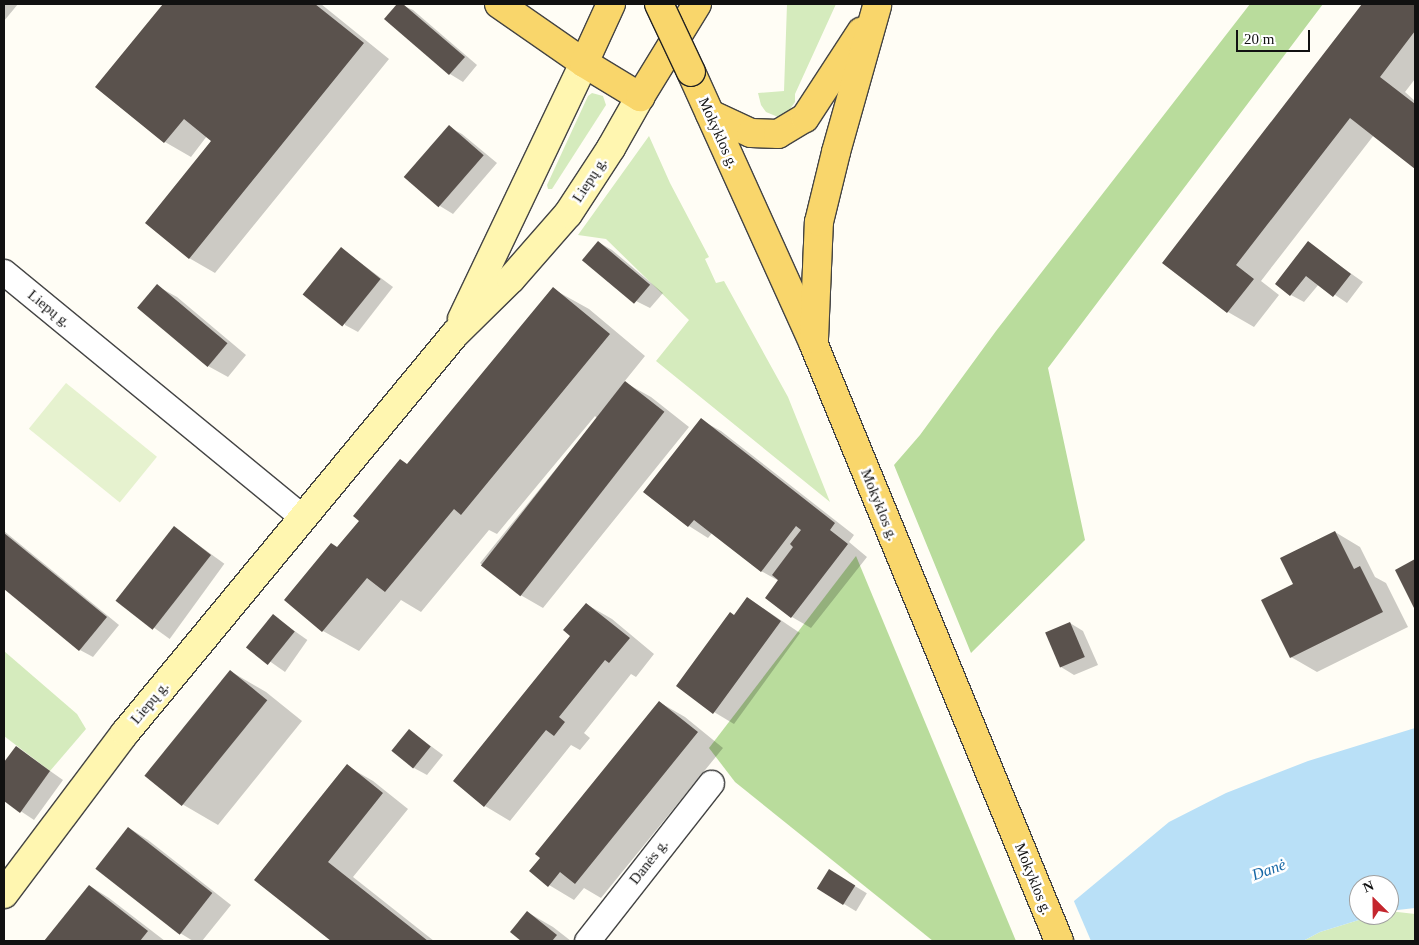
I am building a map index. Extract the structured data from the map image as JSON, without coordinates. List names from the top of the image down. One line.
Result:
{"streets":{"main road":["Mokyklos g.","Liepų g."],"street":["Danės g."]},"water":["Danė"],"scale_bar":"20 m","north":"top left"}
